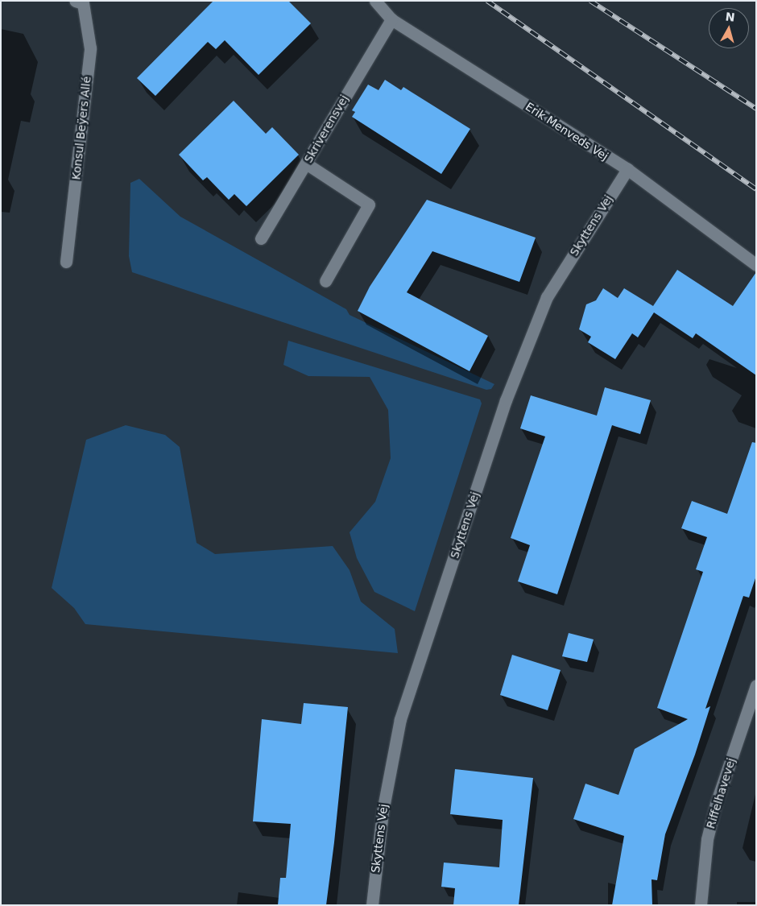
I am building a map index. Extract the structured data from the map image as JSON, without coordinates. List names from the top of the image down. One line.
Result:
{"streets":{"street":["Konsul Beÿers Allé","Skriverensvej","Erik Menveds Vej","Skyttens Vej","Riffelhavevej"]},"crossings":[["Skriverensvej","Erik Menveds Vej"],["Erik Menveds Vej","Skyttens Vej"]],"north":"top"}
